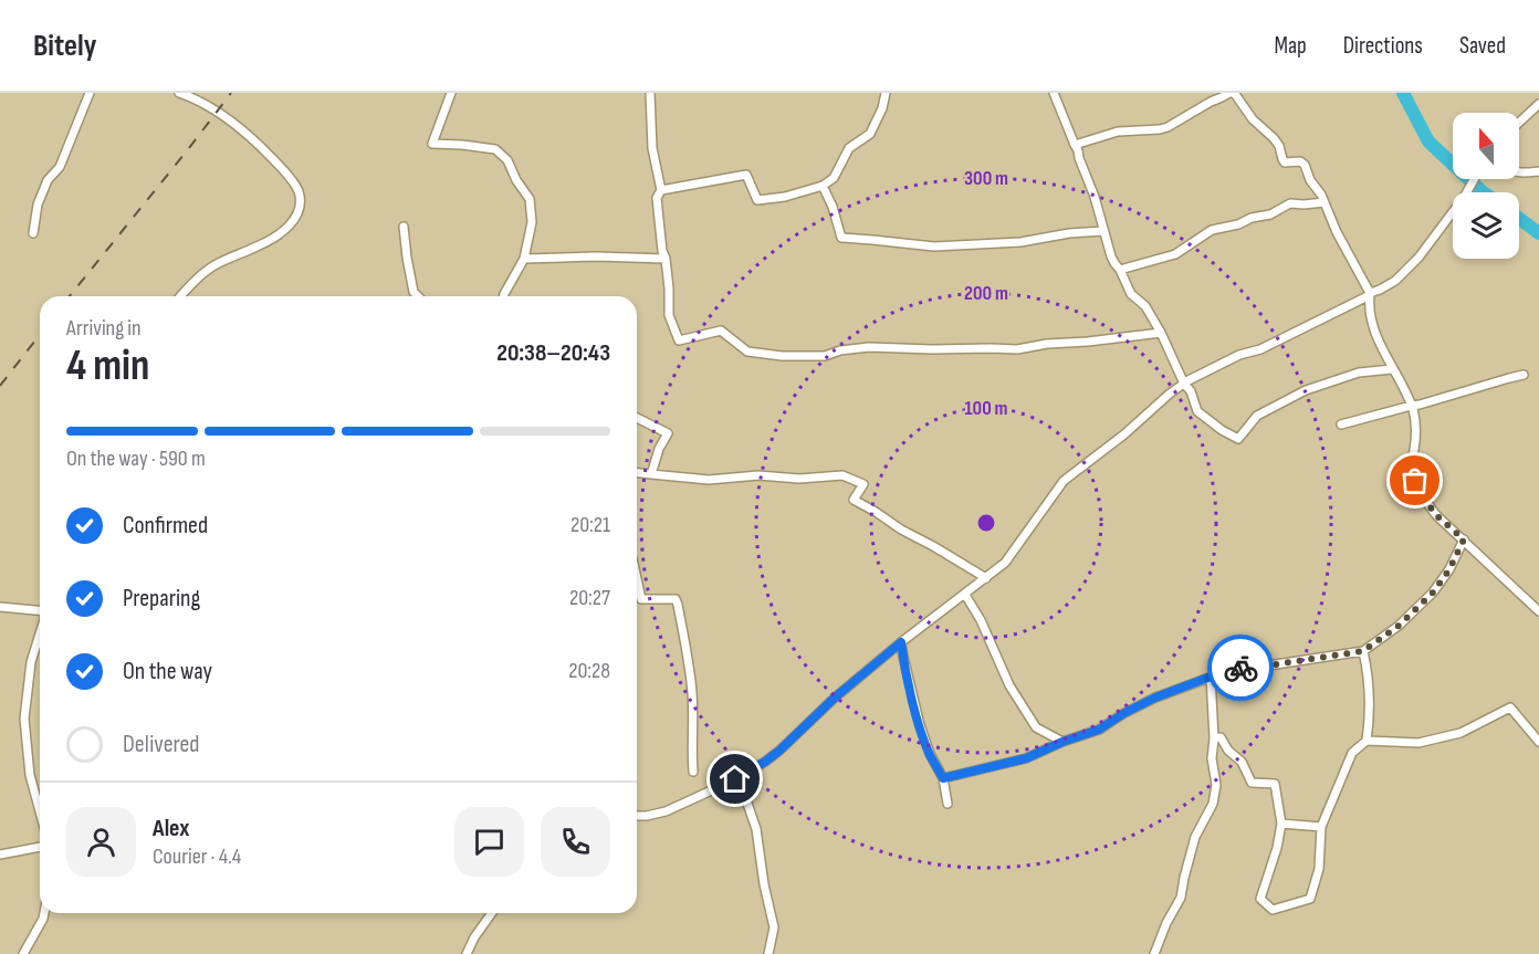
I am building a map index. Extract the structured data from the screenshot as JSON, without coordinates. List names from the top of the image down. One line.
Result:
{"north":"top","page":{"header":"Bitely","nav":["Map","Directions","Saved"],"heading":["4 min","Arriving in","20:38–20:43"],"panel":["Alex","Courier · 4.4"],"bar":"On the way · 590 m","list":[["Confirmed","20:21"],["Preparing","20:27"],["On the way","20:28"],"Delivered"]},"rings":["300 m","200 m","100 m"]}
